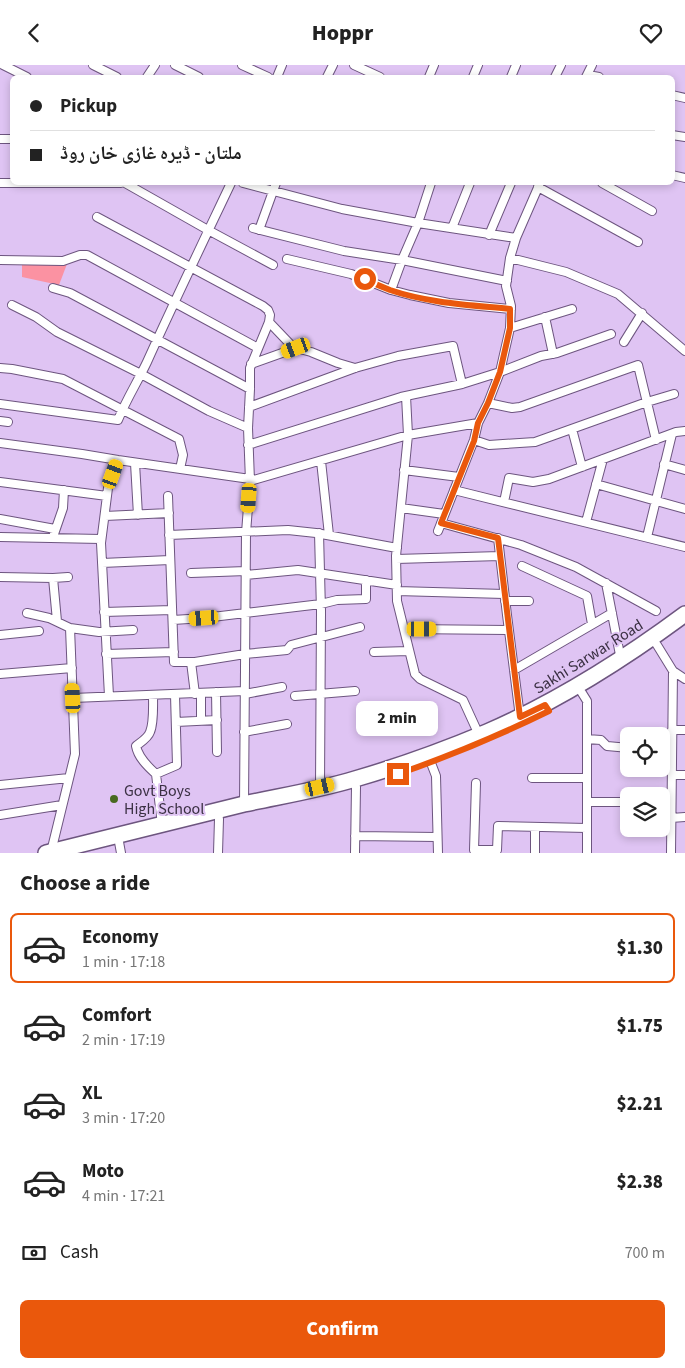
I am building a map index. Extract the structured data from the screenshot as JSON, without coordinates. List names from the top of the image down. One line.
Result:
{"streets":{"highway":["Sakhi Sarwar Road"]},"places":["Govt Boys High School"],"page":{"header":"Hoppr","banner":["Pickup","ملتان - ڈیرہ غازی خان روڈ"],"bubble":"2 min","heading":"Choose a ride","list":[{"name":"Economy","note":"1 min · 17:18","value":"$1.30"},{"name":"Comfort","note":"2 min · 17:19","value":"$1.75"},{"name":"XL","note":"3 min · 17:20","value":"$2.21"},{"name":"Moto","note":"4 min · 17:21","value":"$2.38"}],"pay":["Cash","700 m"],"buttons":"Confirm"}}
